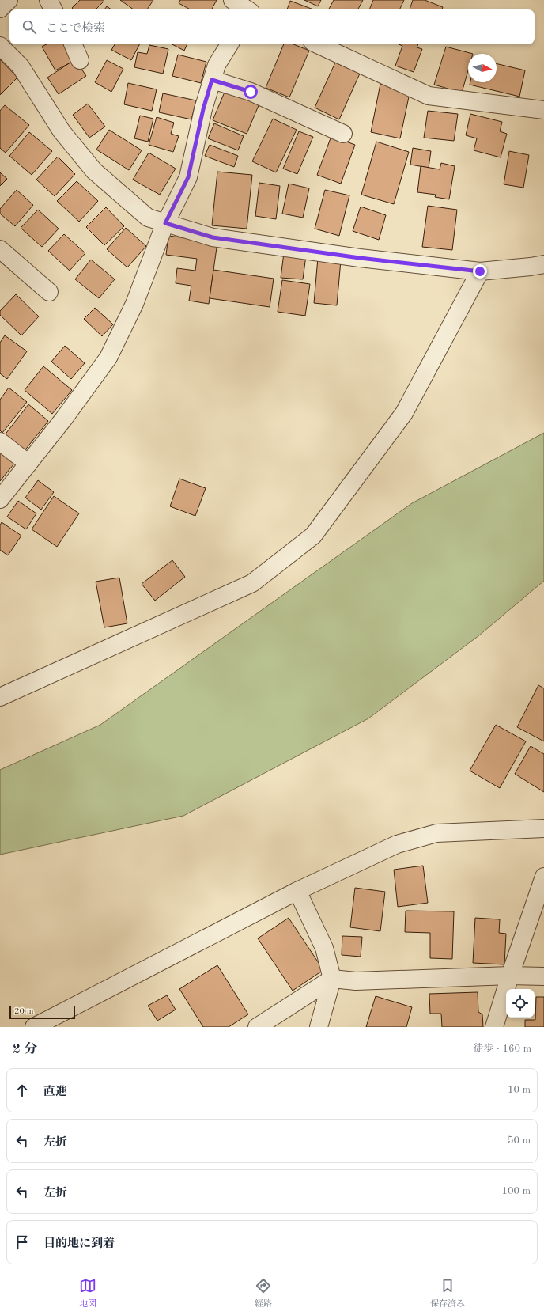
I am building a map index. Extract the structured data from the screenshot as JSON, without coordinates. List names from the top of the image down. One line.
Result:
{"scale_bar":"20 m","north":"right","page":{"search":"ここで検索","scale":"20 m","heading":["2 分","徒歩 · 160 m"],"list":[["直進","10 m"],["左折","50 m"],["左折","100 m"],"目的地に到着"],"nav":["地図","経路","保存済み"]}}
